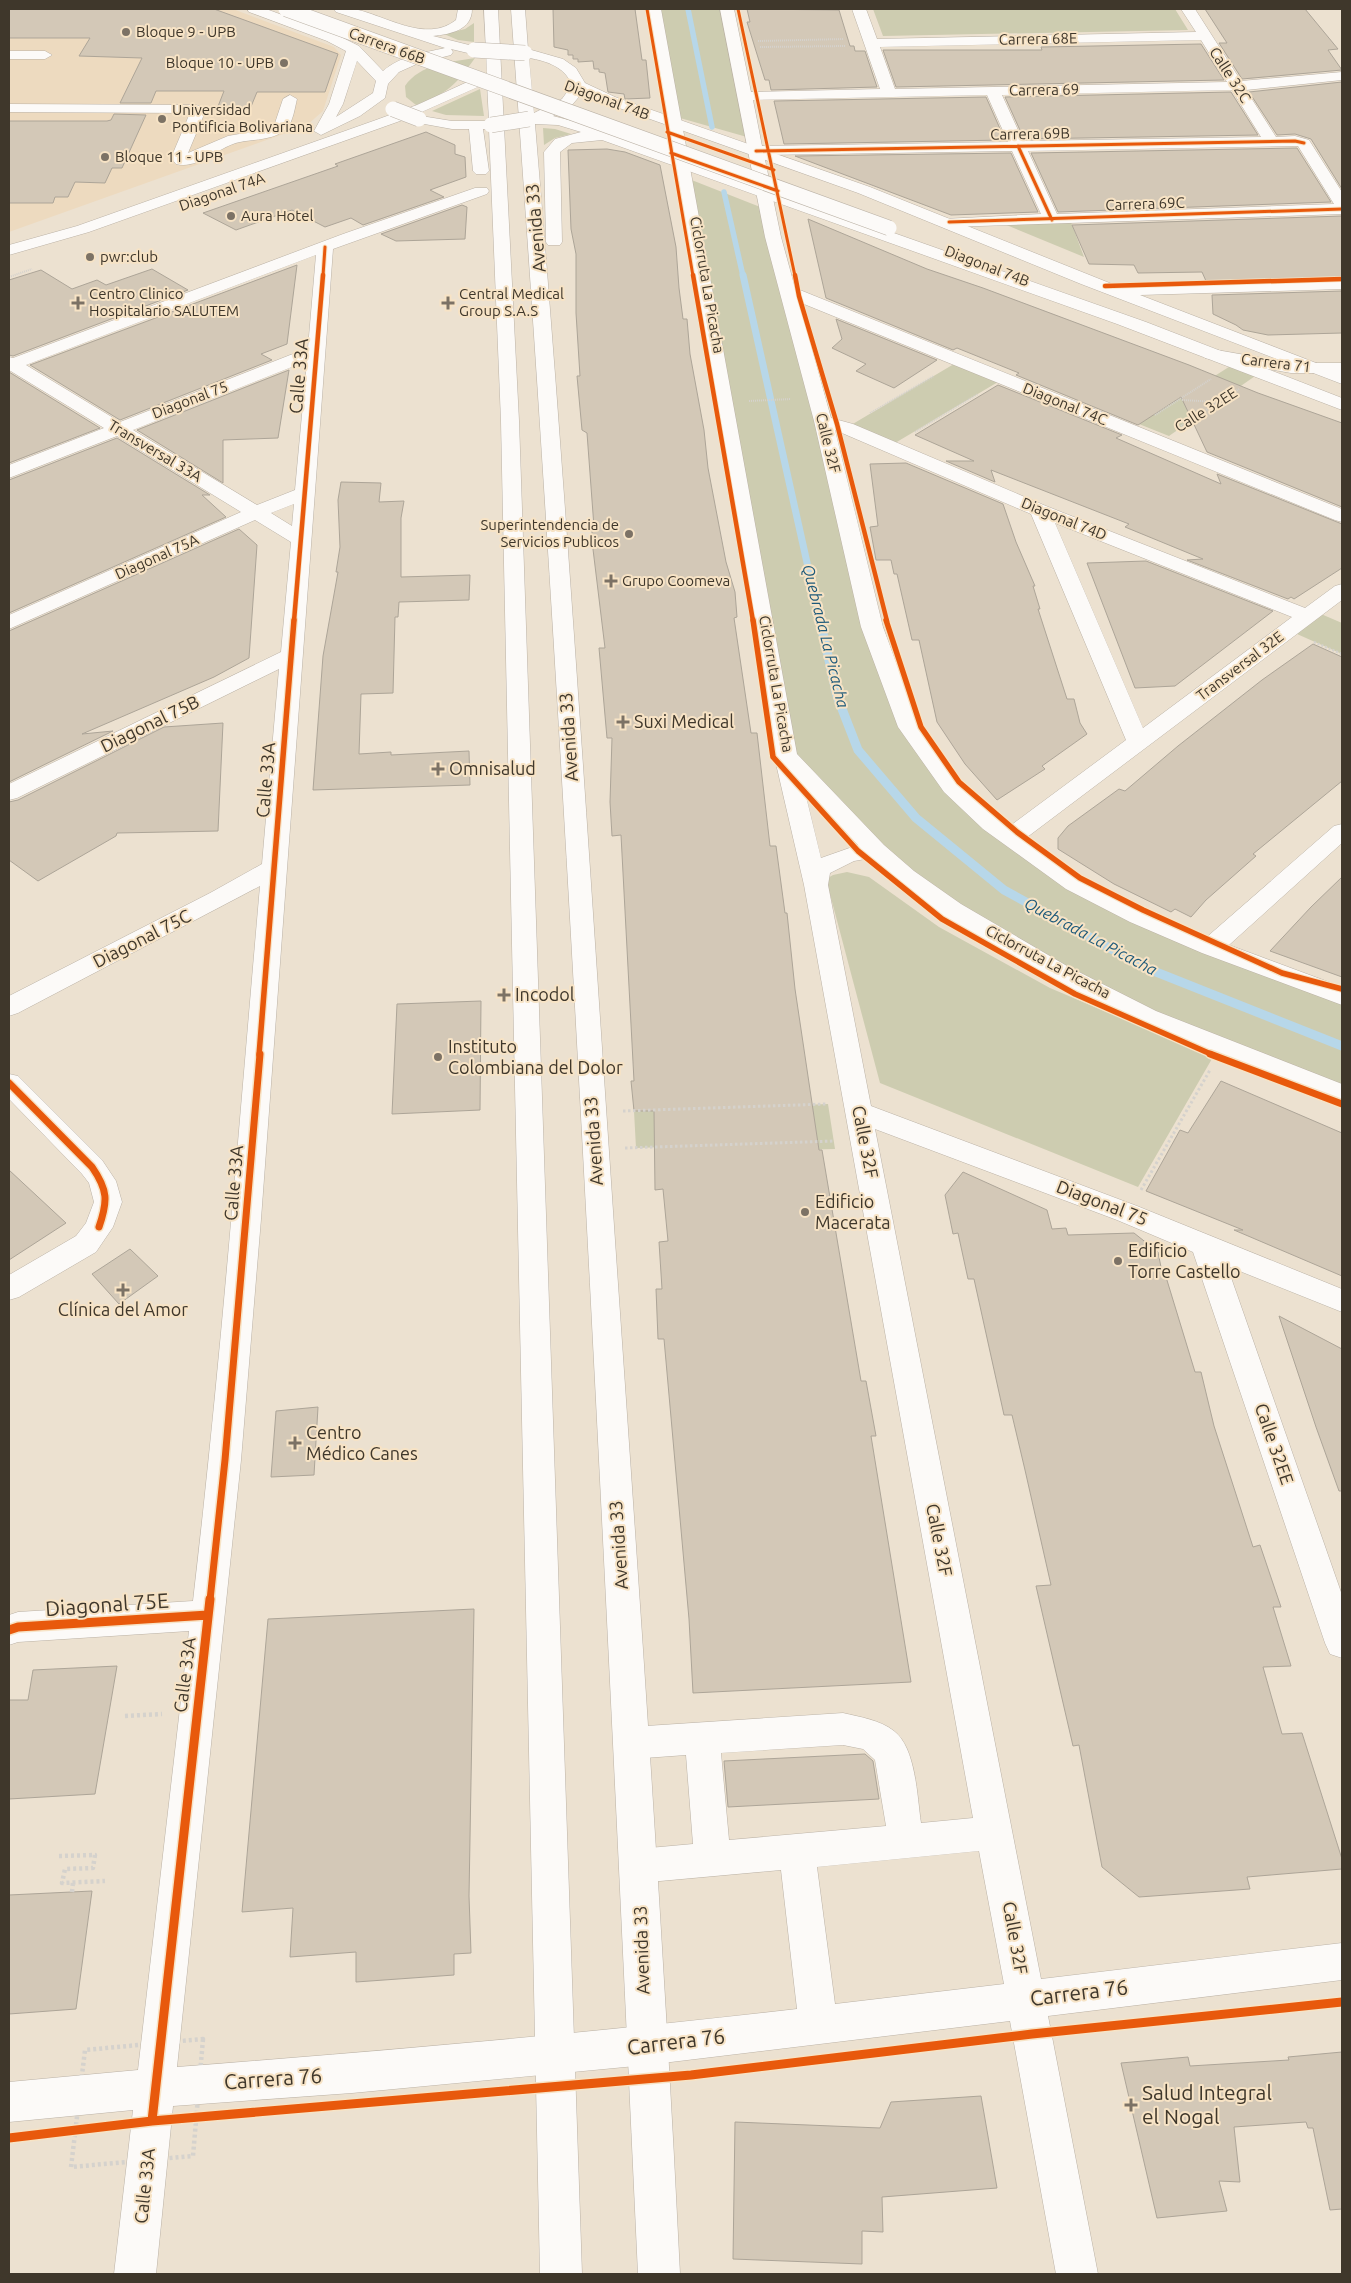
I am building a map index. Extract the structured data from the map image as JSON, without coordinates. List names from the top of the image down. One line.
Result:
{"streets":{"street":["Carrera 68E","Carrera 66B","Calle 32C","Carrera 69","Diagonal 74B","Carrera 69B","Diagonal 74A","Carrera 69C","Avenida 33","Carrera 71","Calle 33A","Diagonal 75","Diagonal 74C","Calle 32EE","Calle 32F","Transversal 33A","Diagonal 74D","Diagonal 75A","Transversal 32E","Diagonal 75B","Diagonal 75C","Diagonal 75E","Carrera 76"],"cycle path":["Ciclorruta La Picacha"]},"crossings":[["Carrera 68E","Calle 32C"],["Carrera 66B","Diagonal 74B"],["Carrera 66B","Avenida 33"],["Calle 32C","Carrera 69"],["Calle 32C","Carrera 69B"],["Carrera 69","Calle 32F"],["Diagonal 74B","Avenida 33"],["Diagonal 74B","Carrera 71"],["Carrera 69B","Calle 32F"],["Avenida 33","Carrera 76"],["Calle 33A","Diagonal 75"],["Calle 33A","Transversal 33A"],["Calle 33A","Diagonal 75A"],["Calle 33A","Diagonal 75B"],["Calle 33A","Diagonal 75C"],["Calle 33A","Diagonal 75E"],["Calle 33A","Carrera 76"],["Diagonal 75","Calle 32EE"],["Diagonal 75","Calle 32F"],["Diagonal 75","Transversal 33A"],["Diagonal 74C","Calle 32EE"],["Diagonal 74C","Calle 32F"],["Calle 32F","Diagonal 74D"],["Calle 32F","Transversal 32E"],["Calle 32F","Carrera 76"],["Transversal 33A","Diagonal 75A"],["Diagonal 74D","Transversal 32E"]],"water":["Quebrada La Picacha"],"places":{"other":["Bloque 9 - UPB","Bloque 10 - UPB","Universidad Pontificia Bolivariana","Bloque 11 - UPB","Aura Hotel","pwr:club","Superintendencia de Servicios Publicos","Instituto Colombiana del Dolor","Edificio Macerata","Edificio Torre Castello"],"health":["Centro Clinico Hospitalario SALUTEM","Central Medical Group S.A.S","Grupo Coomeva","Suxi Medical","Omnisalud","Incodol","Clínica del Amor","Centro Médico Canes","Salud Integral el Nogal"]}}
